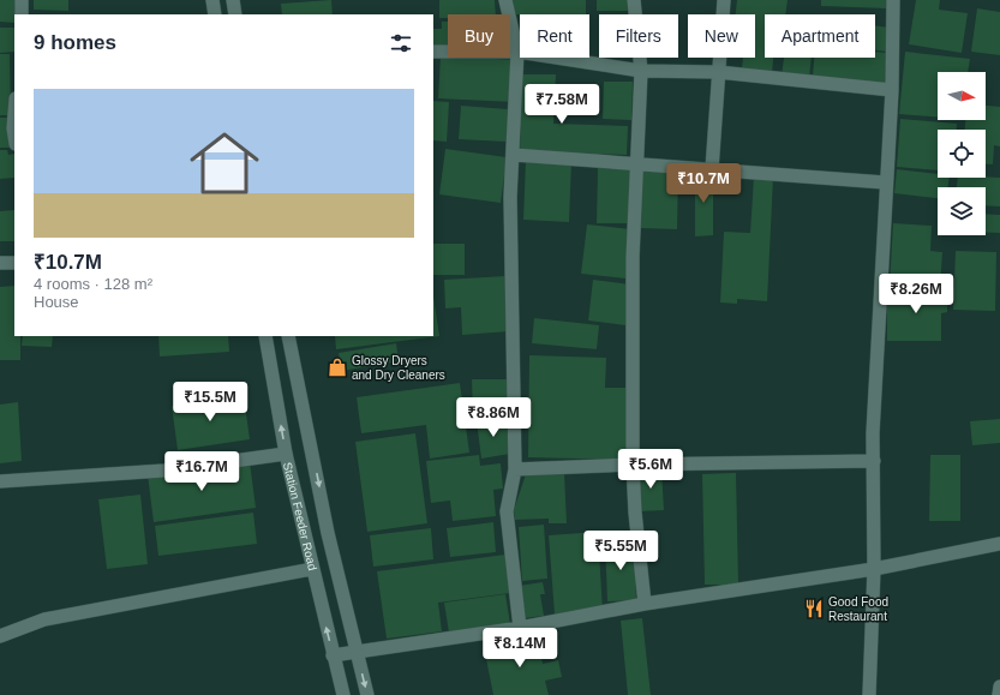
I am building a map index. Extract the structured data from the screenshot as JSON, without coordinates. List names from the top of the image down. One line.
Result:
{"streets":{"street":["Station Feeder Road"]},"places":{"shop":["Glossy Dryers and Dry Cleaners"],"restaurant":["Good Food Restaurant"]},"north":"right","page":{"chip":["Buy","Rent","Filters","New","Apartment"],"heading":"9 homes","list":[{"name":"₹10.7M","note":"4 rooms · 128 m² · House"}],"price":["₹7.58M","₹10.7M","₹8.26M","₹15.5M","₹8.86M","₹5.6M","₹16.7M","₹5.55M","₹8.14M"]}}
